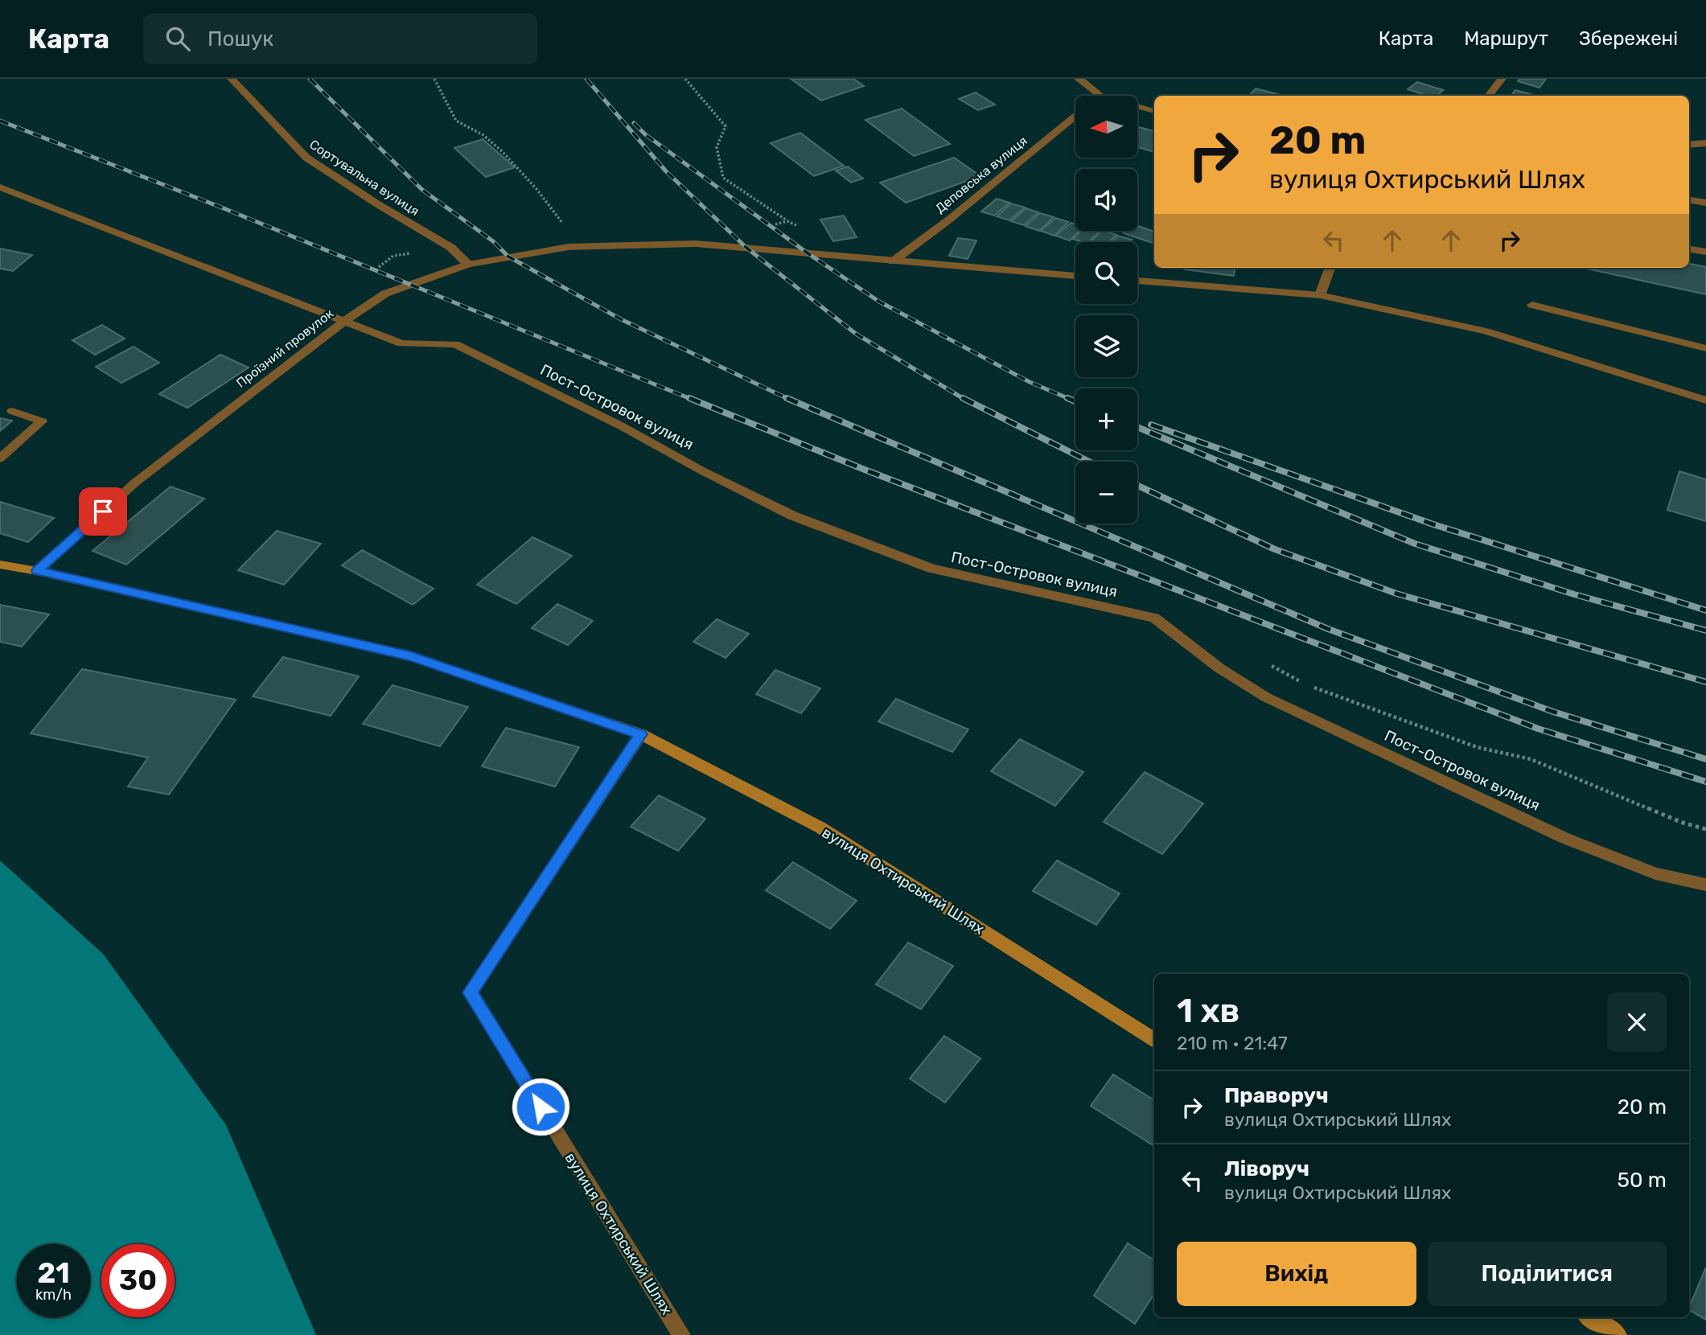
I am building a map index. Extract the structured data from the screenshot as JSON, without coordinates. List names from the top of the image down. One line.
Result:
{"streets":{"main road":["вулиця Охтирський Шлях"],"street":["Деповська вулиця","Сортувальна вулиця","Проїзний провулок","Пост-Островок вулиця"]},"crossings":[["Проїзний провулок","Пост-Островок вулиця"],["Проїзний провулок","вулиця Охтирський Шлях"]],"north":"left","page":{"header":"Карта","search":"Пошук","nav":["Карта","Маршрут","Збережені"],"map_buttons":["+","−"],"turn":["20 m","вулиця Охтирський Шлях"],"heading":["1 хв","210 m · 21:47"],"list":[{"name":"Праворуч","note":"вулиця Охтирський Шлях","value":"20 m"},{"name":"Ліворуч","note":"вулиця Охтирський Шлях","value":"50 m"}],"buttons":["Вихід","Поділитися"],"speed":"21 km/h","limit":"30"}}
